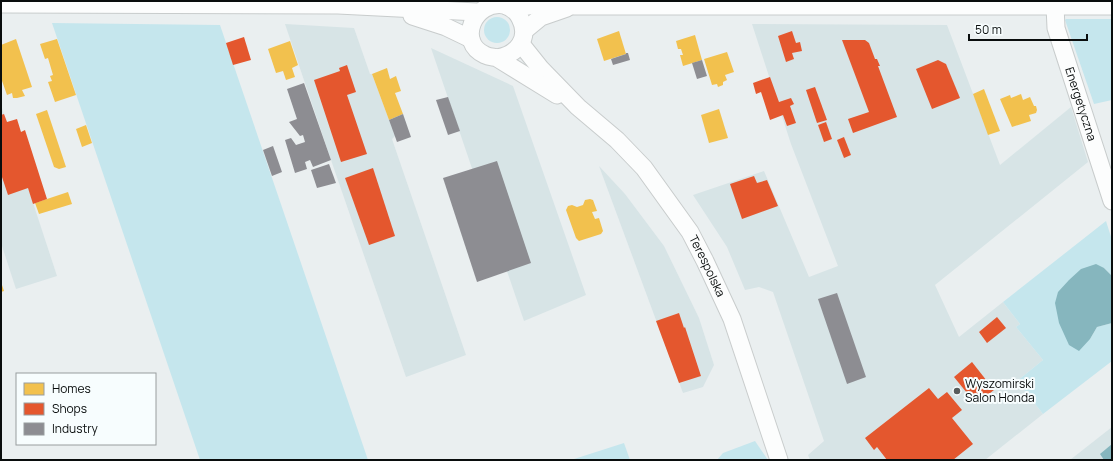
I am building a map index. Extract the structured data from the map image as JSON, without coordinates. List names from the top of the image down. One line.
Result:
{"streets":{"street":["Energetyczna","Terespolska"]},"places":["Wyszomirski Salon Honda"],"legend":["Homes","Shops","Industry"],"scale_bar":"50 m"}
